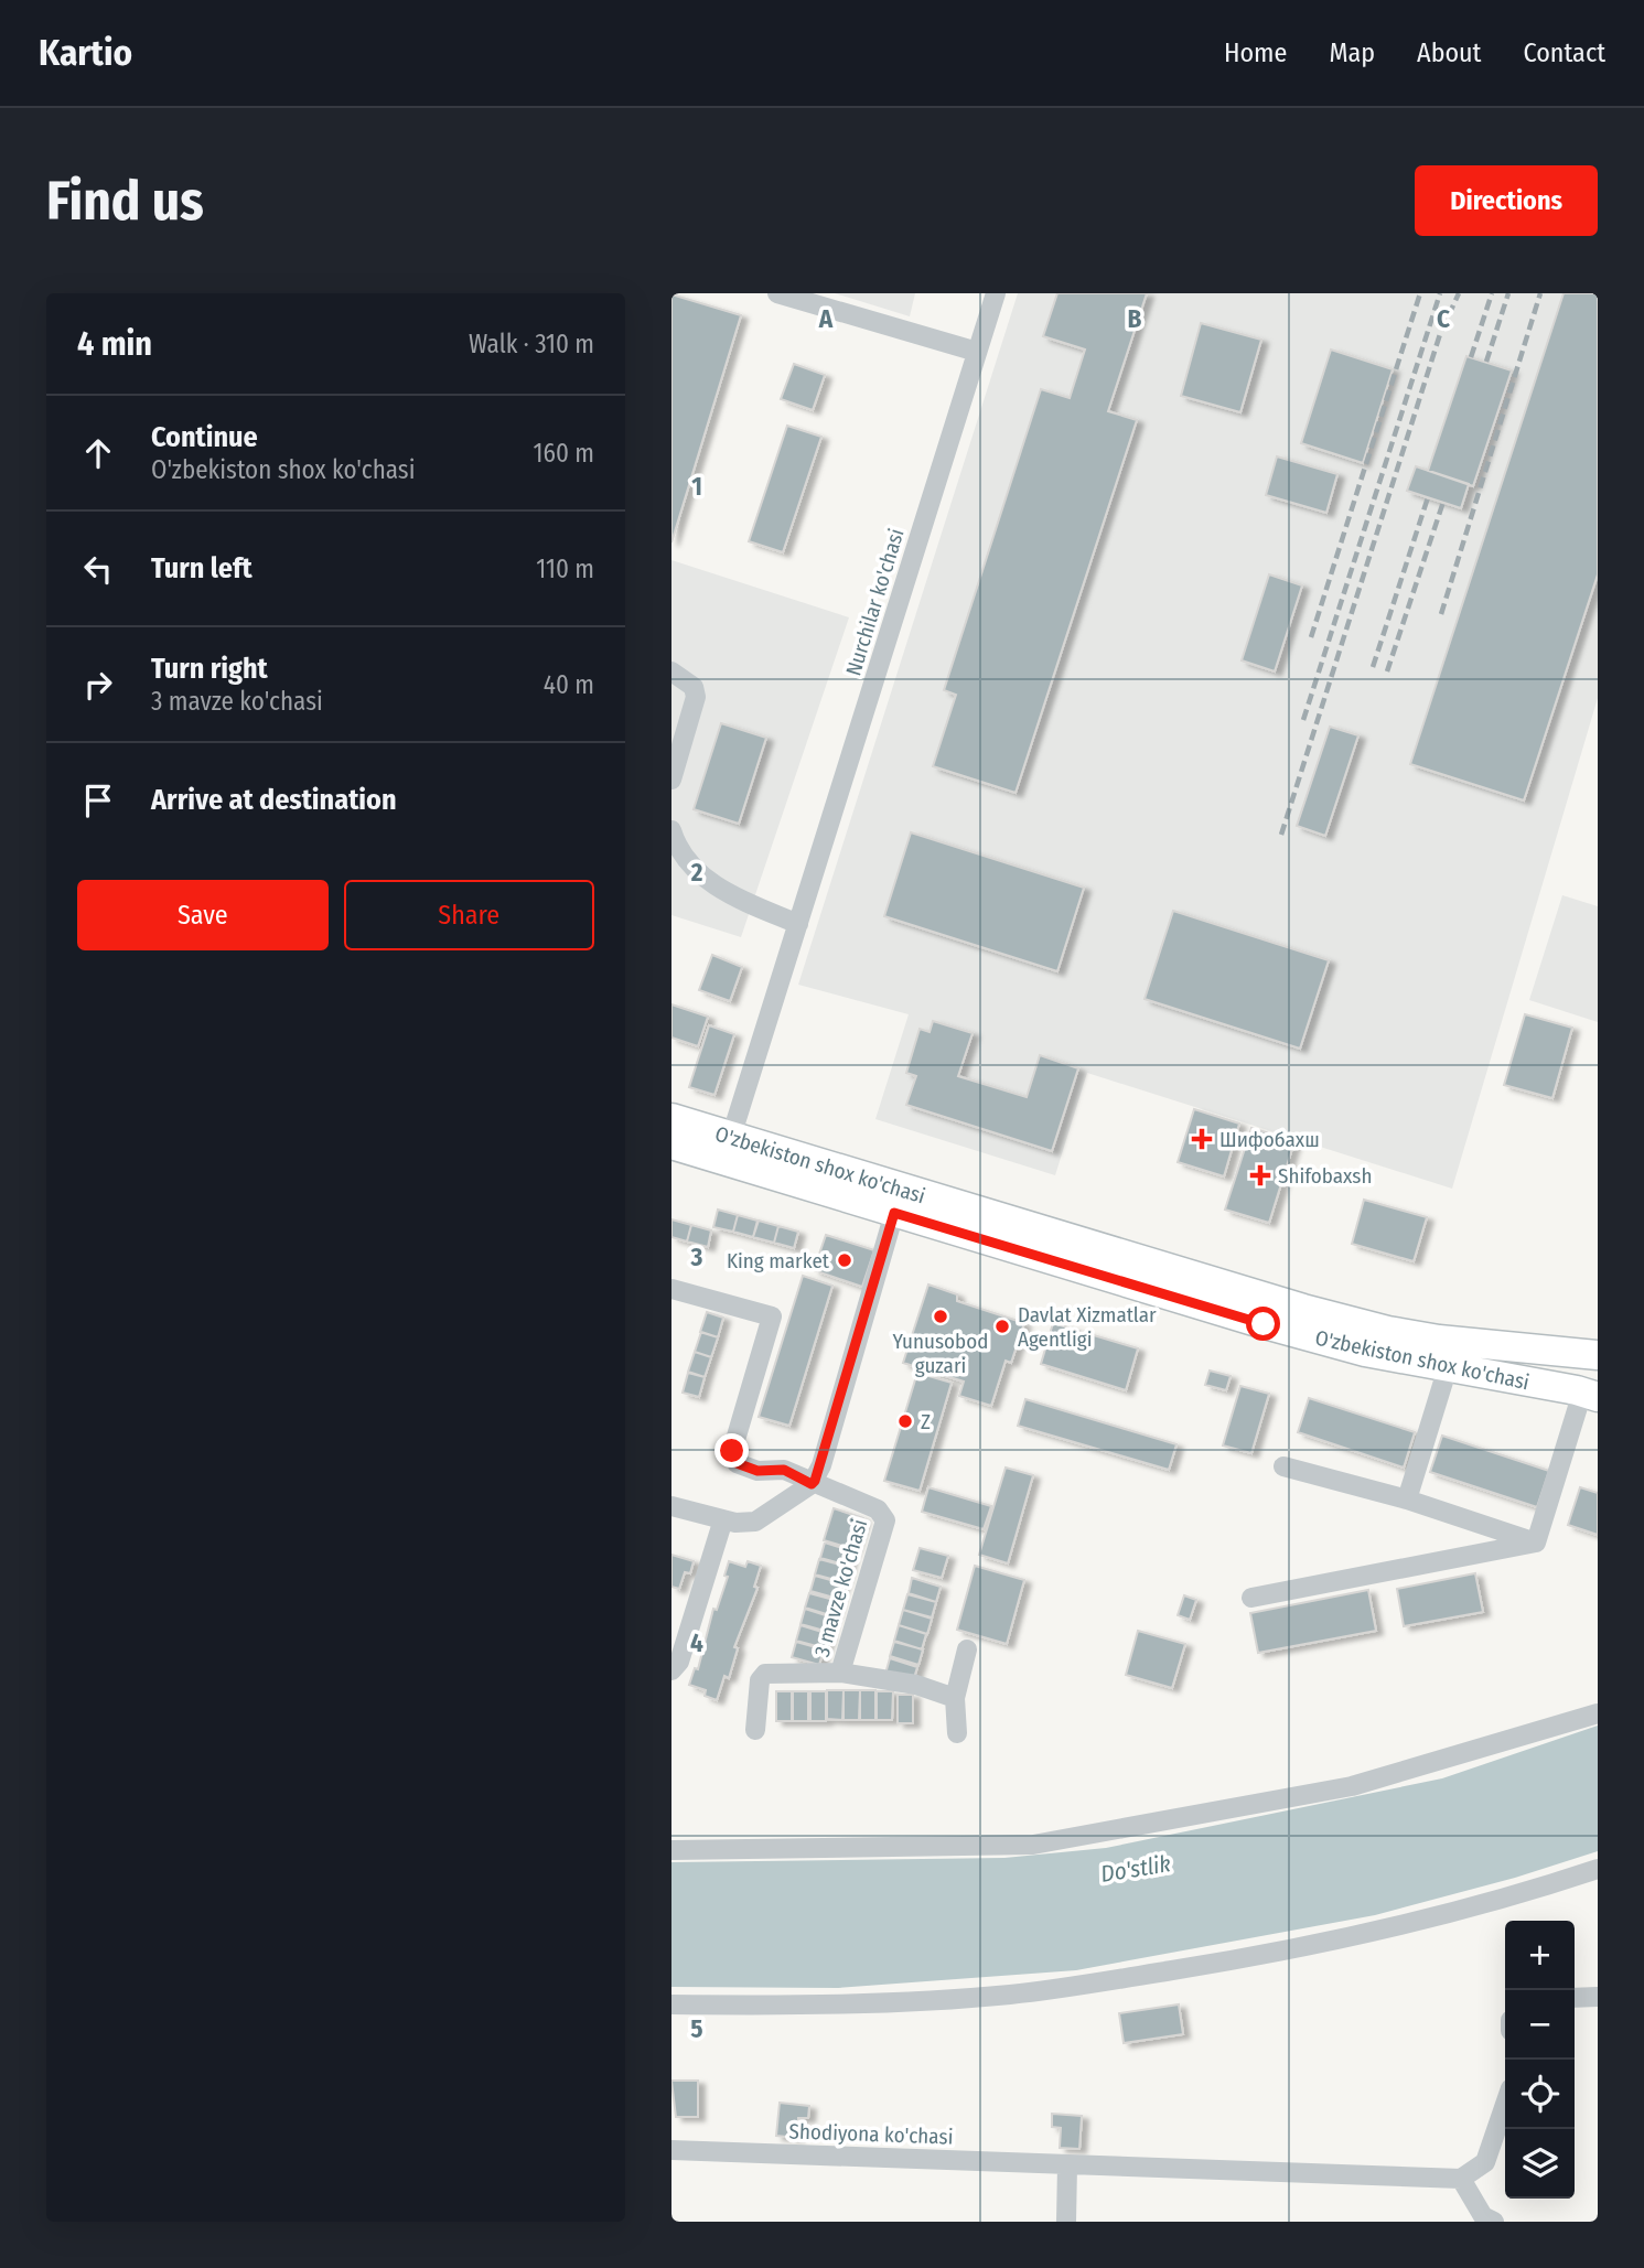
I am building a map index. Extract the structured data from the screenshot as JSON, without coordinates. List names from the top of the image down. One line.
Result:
{"streets":{"main road":["O'zbekiston shox ko'chasi"],"street":["Nurchilar ko'chasi","3 mavze ko'chasi","Shodiyona ko'chasi"]},"crossings":[["Nurchilar ko'chasi","O'zbekiston shox ko'chasi"]],"water":["Do'stlik"],"places":{"health":["Шифобахш","Shifobaxsh"],"other":["King market","Yunusobod guzari","Davlat Xizmatlar Agentligi","Z"]},"page":{"header":"Kartio","nav":["Home","Map","About","Contact"],"buttons":["Directions",["Save","Share"]],"title":"Find us","heading":["4 min","Walk · 310 m"],"list":[["Continue","O'zbekiston shox ko'chasi","160 m"],["Turn left","110 m"],["Turn right","3 mavze ko'chasi","40 m"],"Arrive at destination"],"map_buttons":["+","−"]},"grid":{"columns":["A","B","C"],"rows":["1","2","3","4","5"]}}
